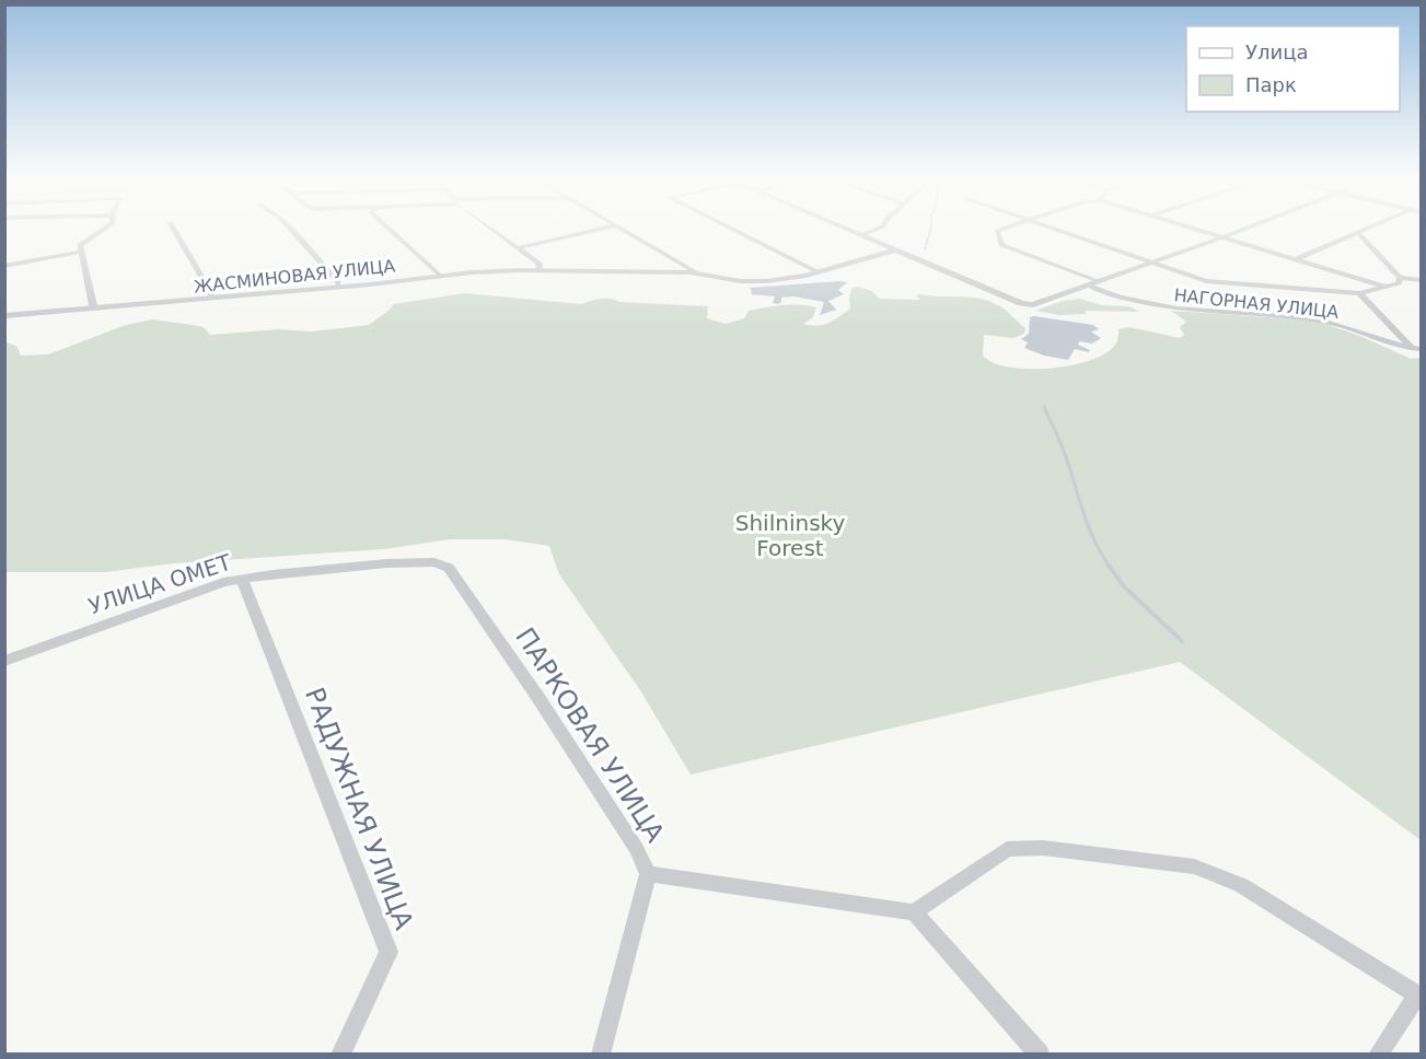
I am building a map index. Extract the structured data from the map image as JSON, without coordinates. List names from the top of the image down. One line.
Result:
{"streets":{"street":["ЖАСМИНОВАЯ УЛИЦА","НАГОРНАЯ УЛИЦА","УЛИЦА ОМЕТ","ПАРКОВАЯ УЛИЦА","РАДУЖНАЯ УЛИЦА"]},"crossings":[["УЛИЦА ОМЕТ","ПАРКОВАЯ УЛИЦА"],["УЛИЦА ОМЕТ","РАДУЖНАЯ УЛИЦА"]],"parks":["Shilninsky Forest"],"legend":["Улица","Парк"]}
